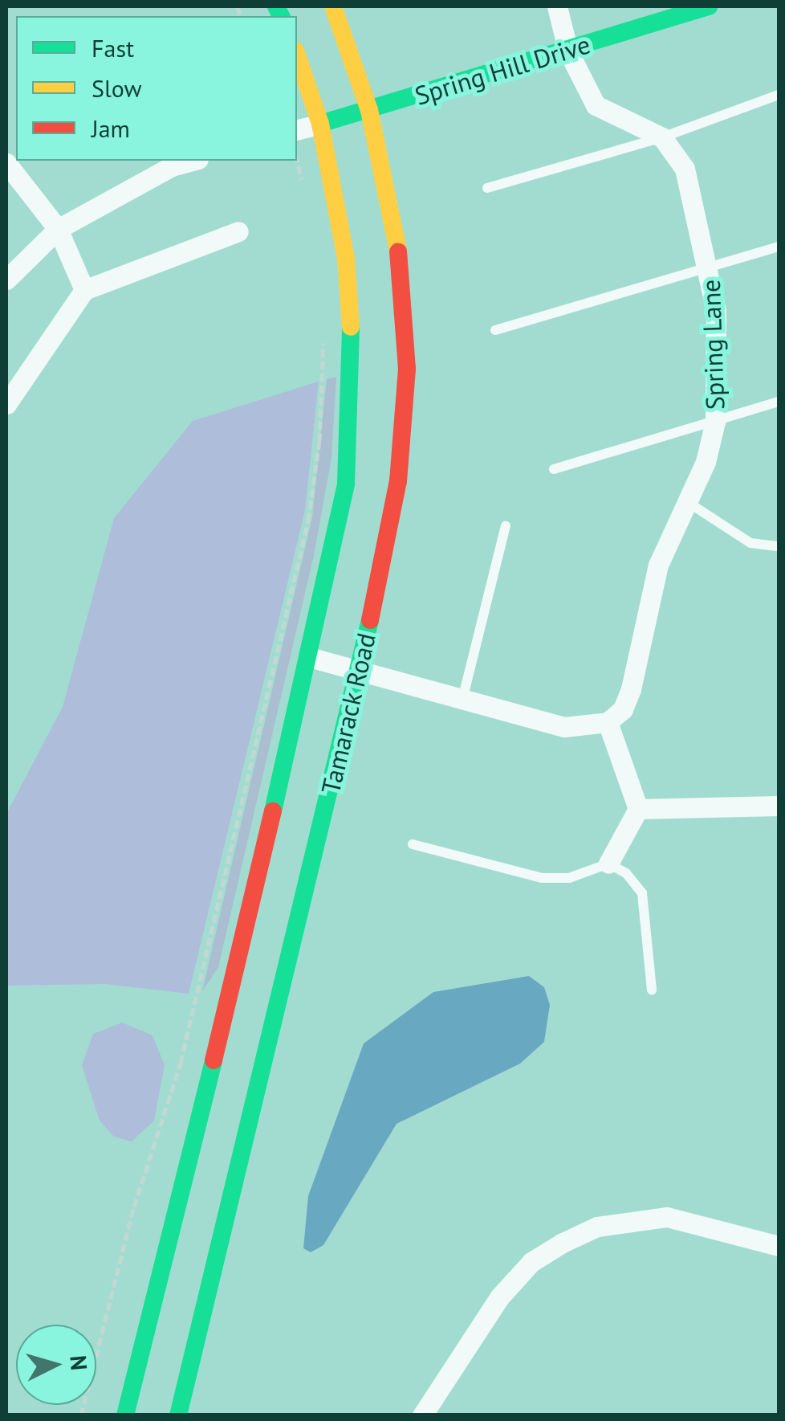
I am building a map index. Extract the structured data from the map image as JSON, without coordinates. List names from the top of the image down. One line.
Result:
{"streets":{"street":["Spring Hill Drive","Spring Lane","Tamarack Road"]},"crossings":[["Spring Hill Drive","Spring Lane"],["Spring Hill Drive","Tamarack Road"]],"legend":["Fast","Slow","Jam"],"north":"right"}
